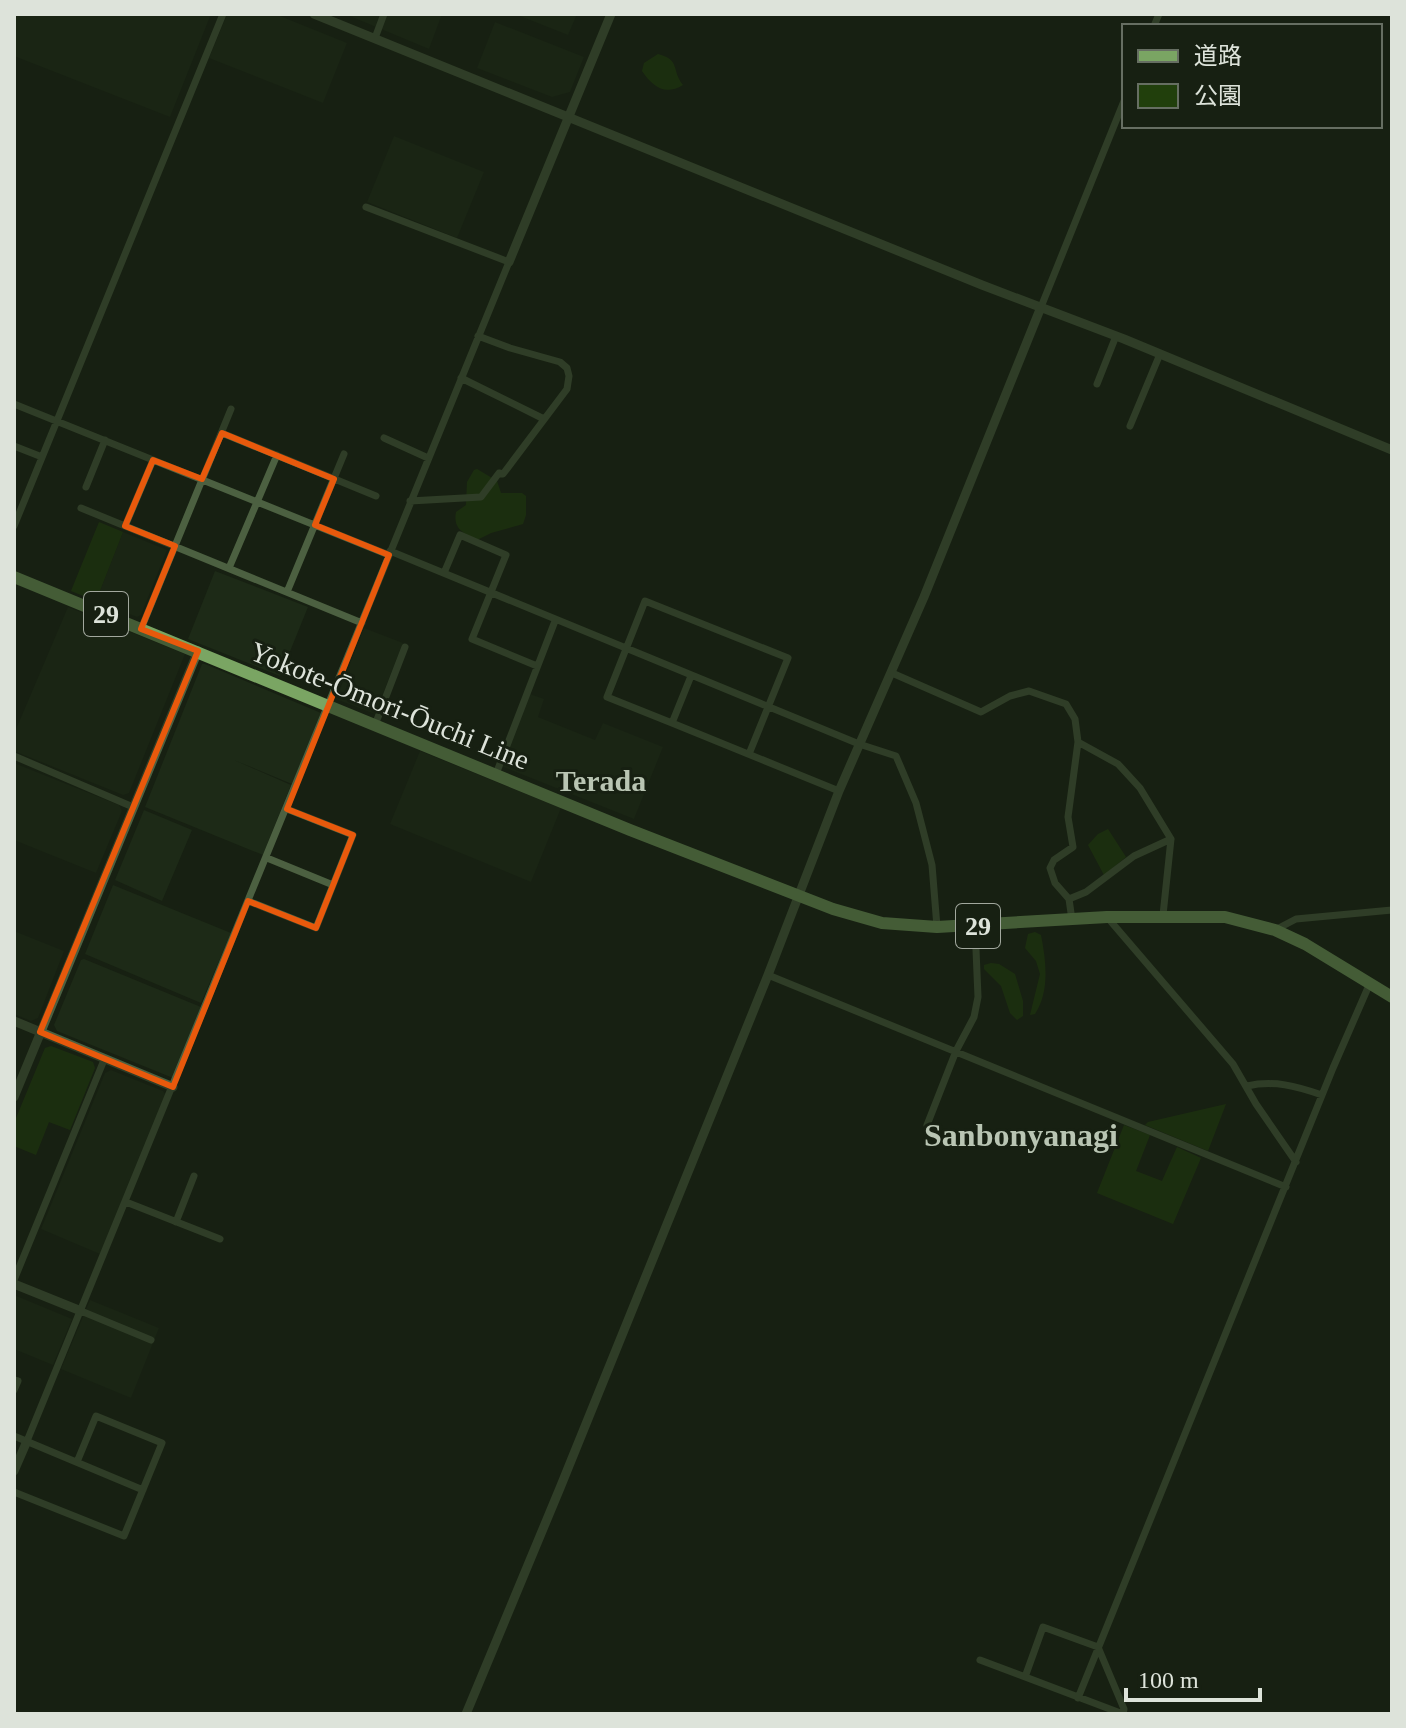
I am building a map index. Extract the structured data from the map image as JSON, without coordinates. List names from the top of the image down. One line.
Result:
{"streets":{"main road":["29","Yokote-Ōmori-Ōuchi Line"]},"districts":["Terada","Sanbonyanagi"],"legend":["道路","公園"],"scale_bar":"100 m"}
